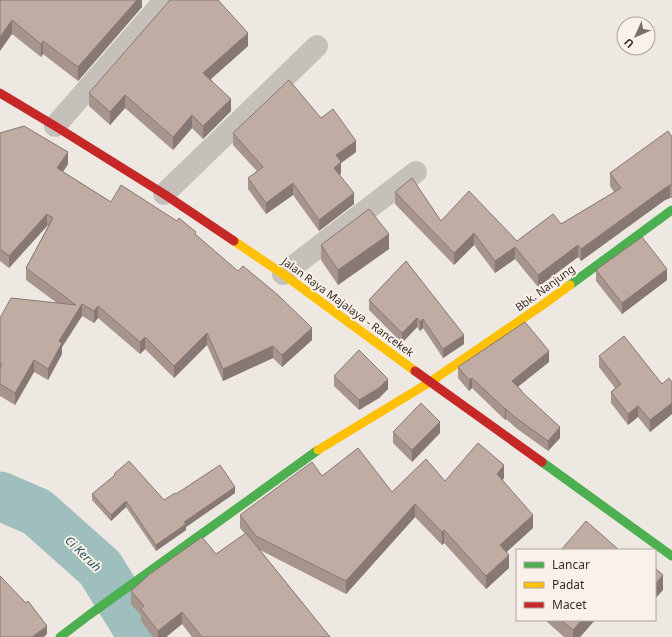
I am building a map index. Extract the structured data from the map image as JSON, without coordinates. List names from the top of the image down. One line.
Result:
{"streets":{"main road":["Bbk. Nanjung","Jalan Raya Majalaya - Rancekek"]},"crossings":[["Bbk. Nanjung","Jalan Raya Majalaya - Rancekek"]],"water":["Ci Keruh"],"legend":["Lancar","Padat","Macet"],"north":"bottom left"}
